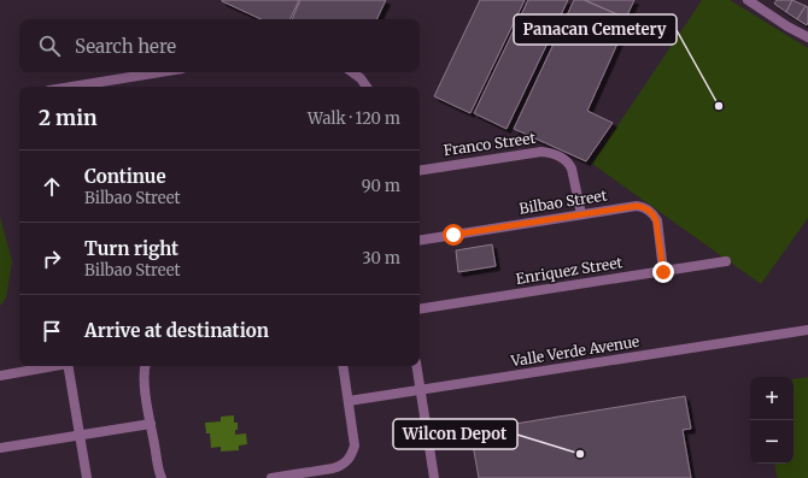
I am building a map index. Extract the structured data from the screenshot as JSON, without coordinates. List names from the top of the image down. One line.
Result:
{"streets":{"street":["Franco Street","Bilbao Street","Enriquez Street","Valle Verde Avenue"]},"crossings":[["Franco Street","Bilbao Street"],["Bilbao Street","Enriquez Street"]],"places":["Panacan Cemetery","Wilcon Depot"],"page":{"search":"Search here","heading":["2 min","Walk · 120 m"],"list":[["Continue","Bilbao Street","90 m"],["Turn right","Bilbao Street","30 m"],"Arrive at destination"],"map_buttons":["+","−"]}}
